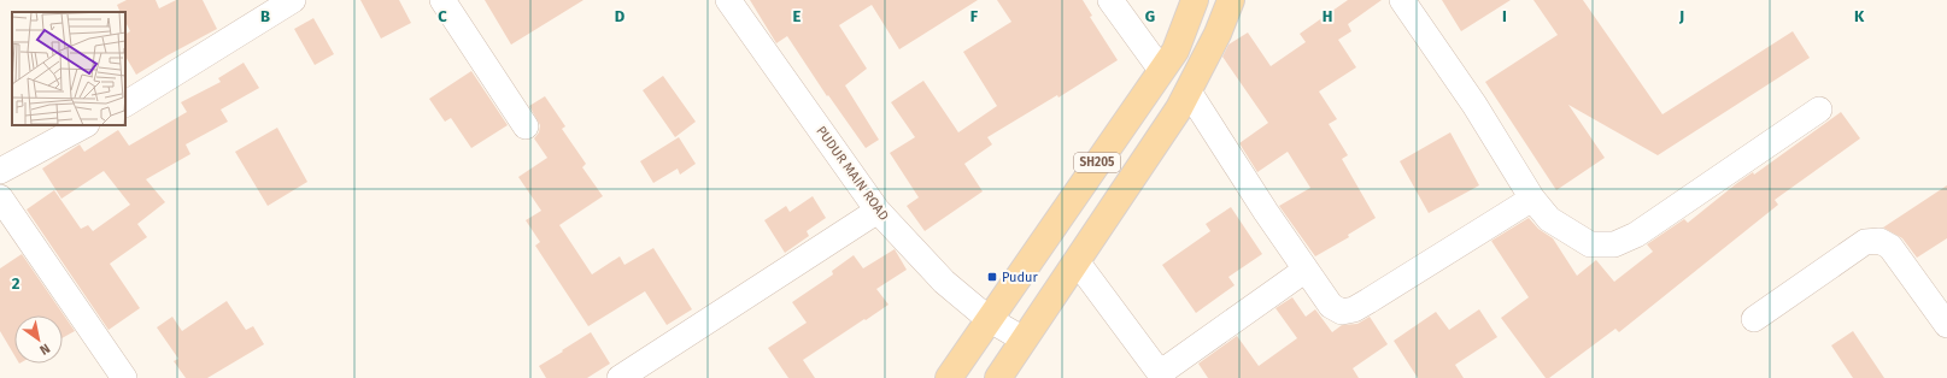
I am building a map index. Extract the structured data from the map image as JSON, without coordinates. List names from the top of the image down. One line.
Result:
{"streets":{"main road":["SH205"],"street":["PUDUR MAIN ROAD"]},"crossings":[["SH205","PUDUR MAIN ROAD"]],"places":{"transit":["Pudur"]},"north":"bottom right","grid":{"columns":["B","C","D","E","F","G","H","I","J","K"],"rows":["2"]}}
